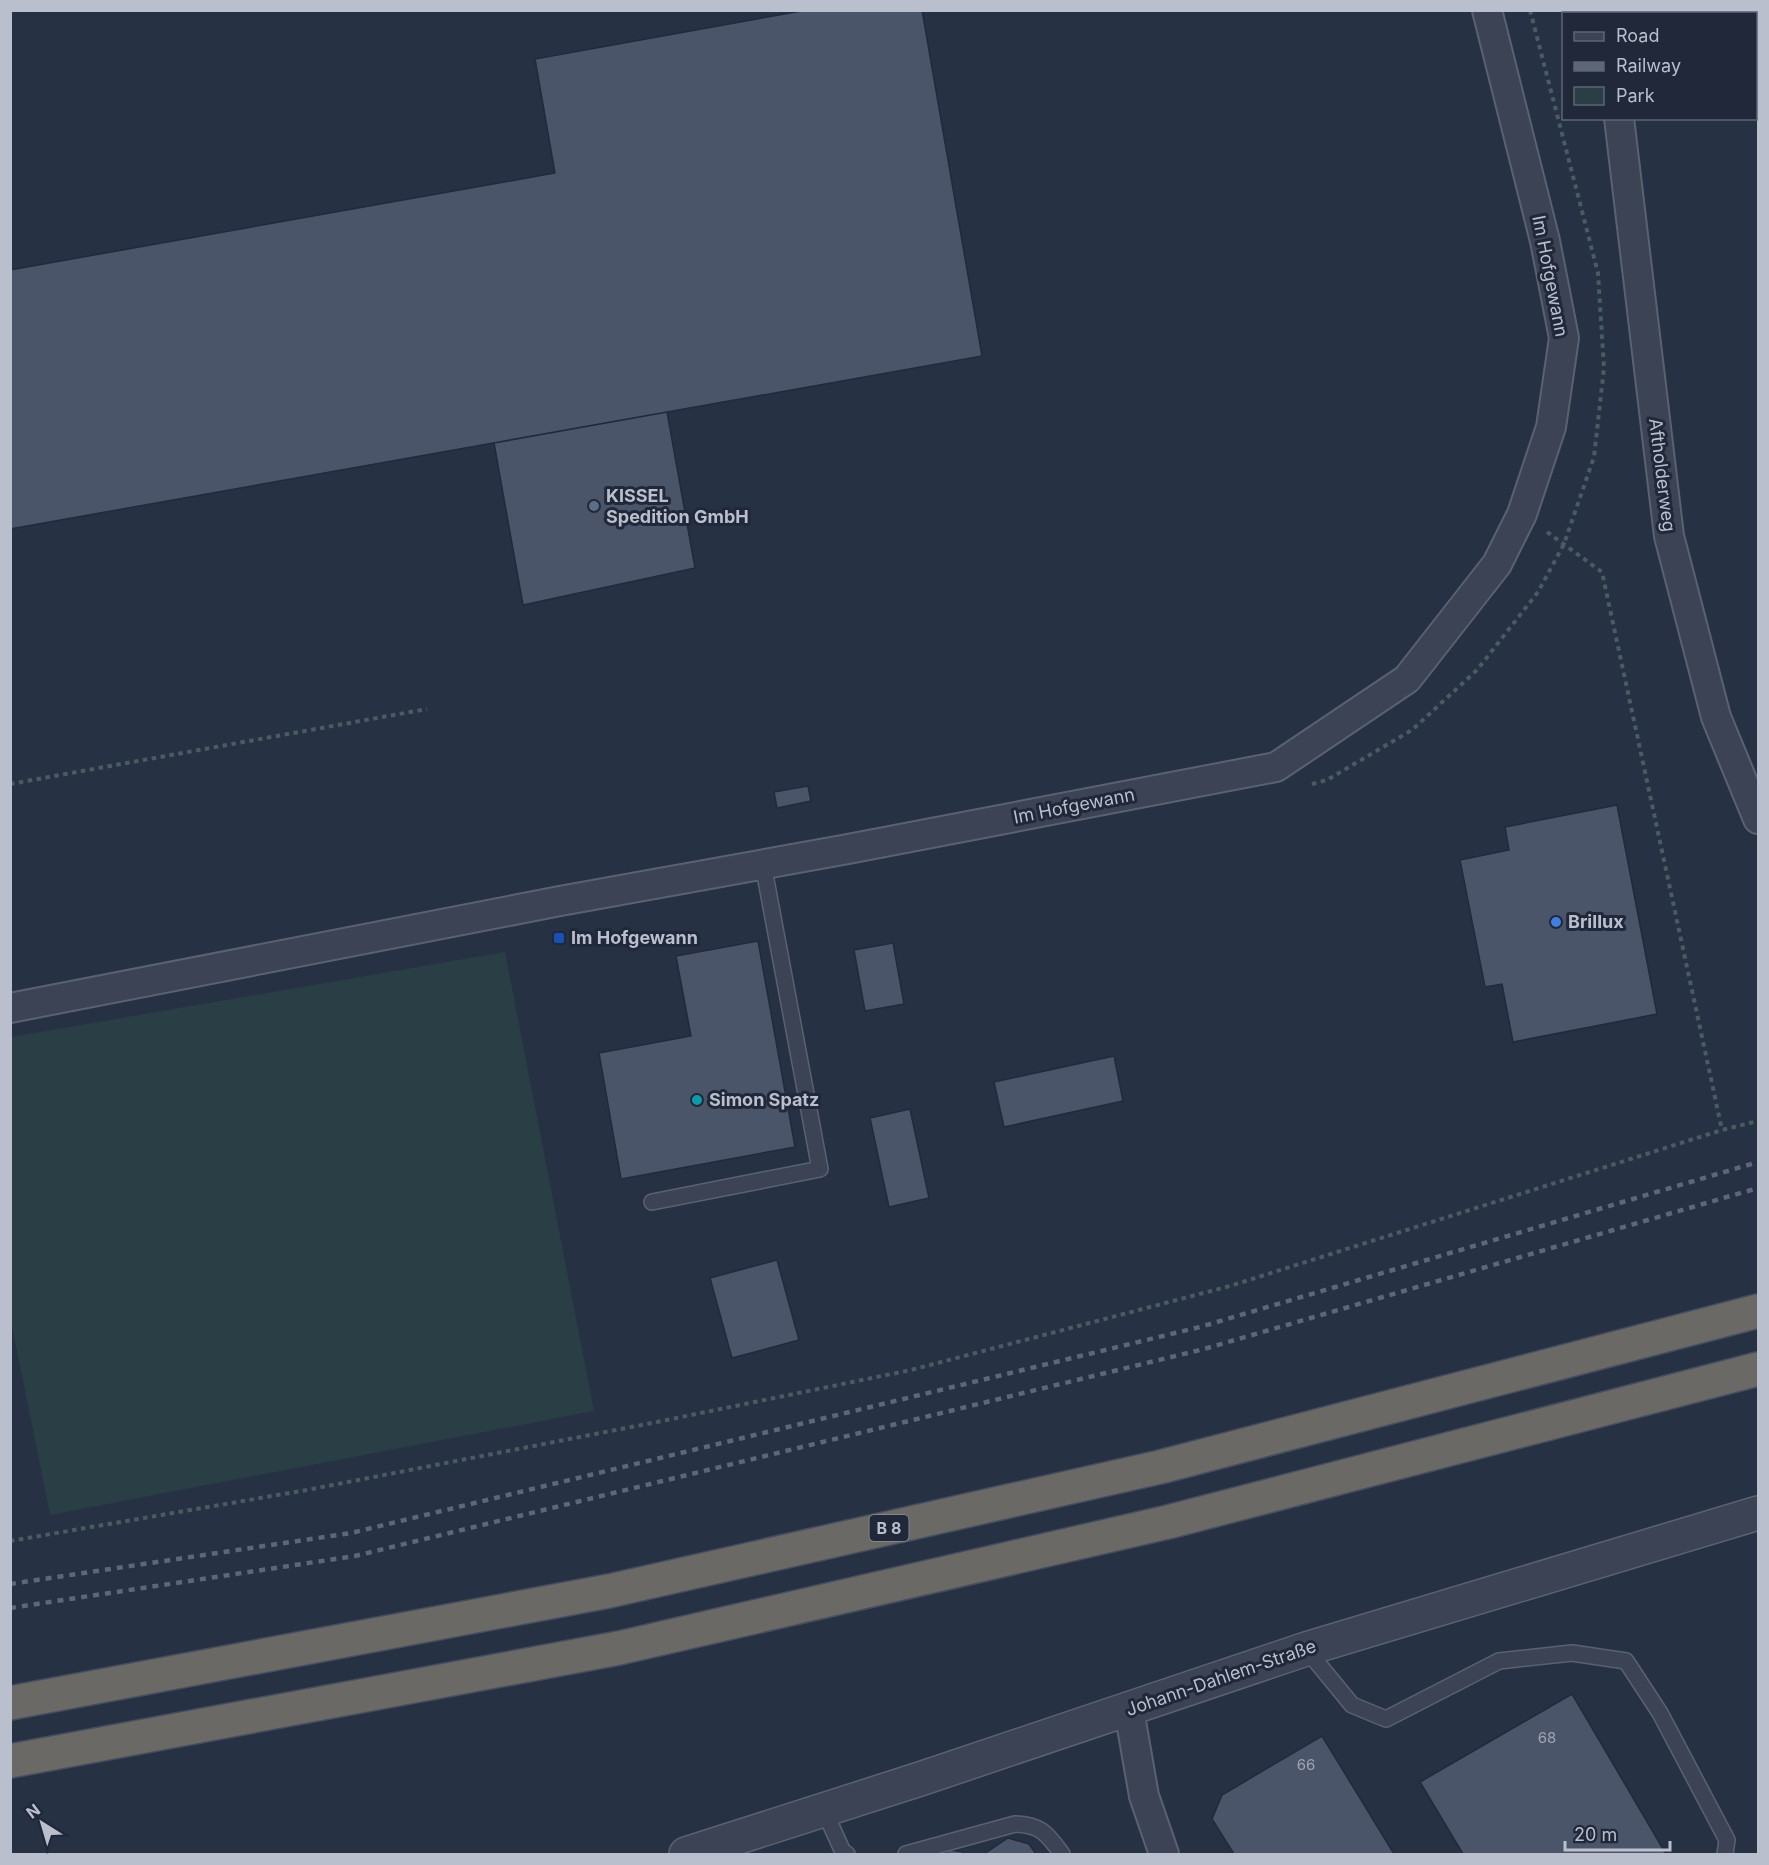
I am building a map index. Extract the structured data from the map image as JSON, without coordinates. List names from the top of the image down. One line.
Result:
{"streets":{"highway":["B 8"],"street":["Im Hofgewann","Aftholderweg","Johann-Dahlem-Straße"]},"places":{"other":["KISSEL Spedition GmbH","Brillux","Simon Spatz"],"transit":["Im Hofgewann"]},"house_numbers":["68","66"],"legend":["Road","Railway","Park"],"scale_bar":"20 m","north":"top left"}
